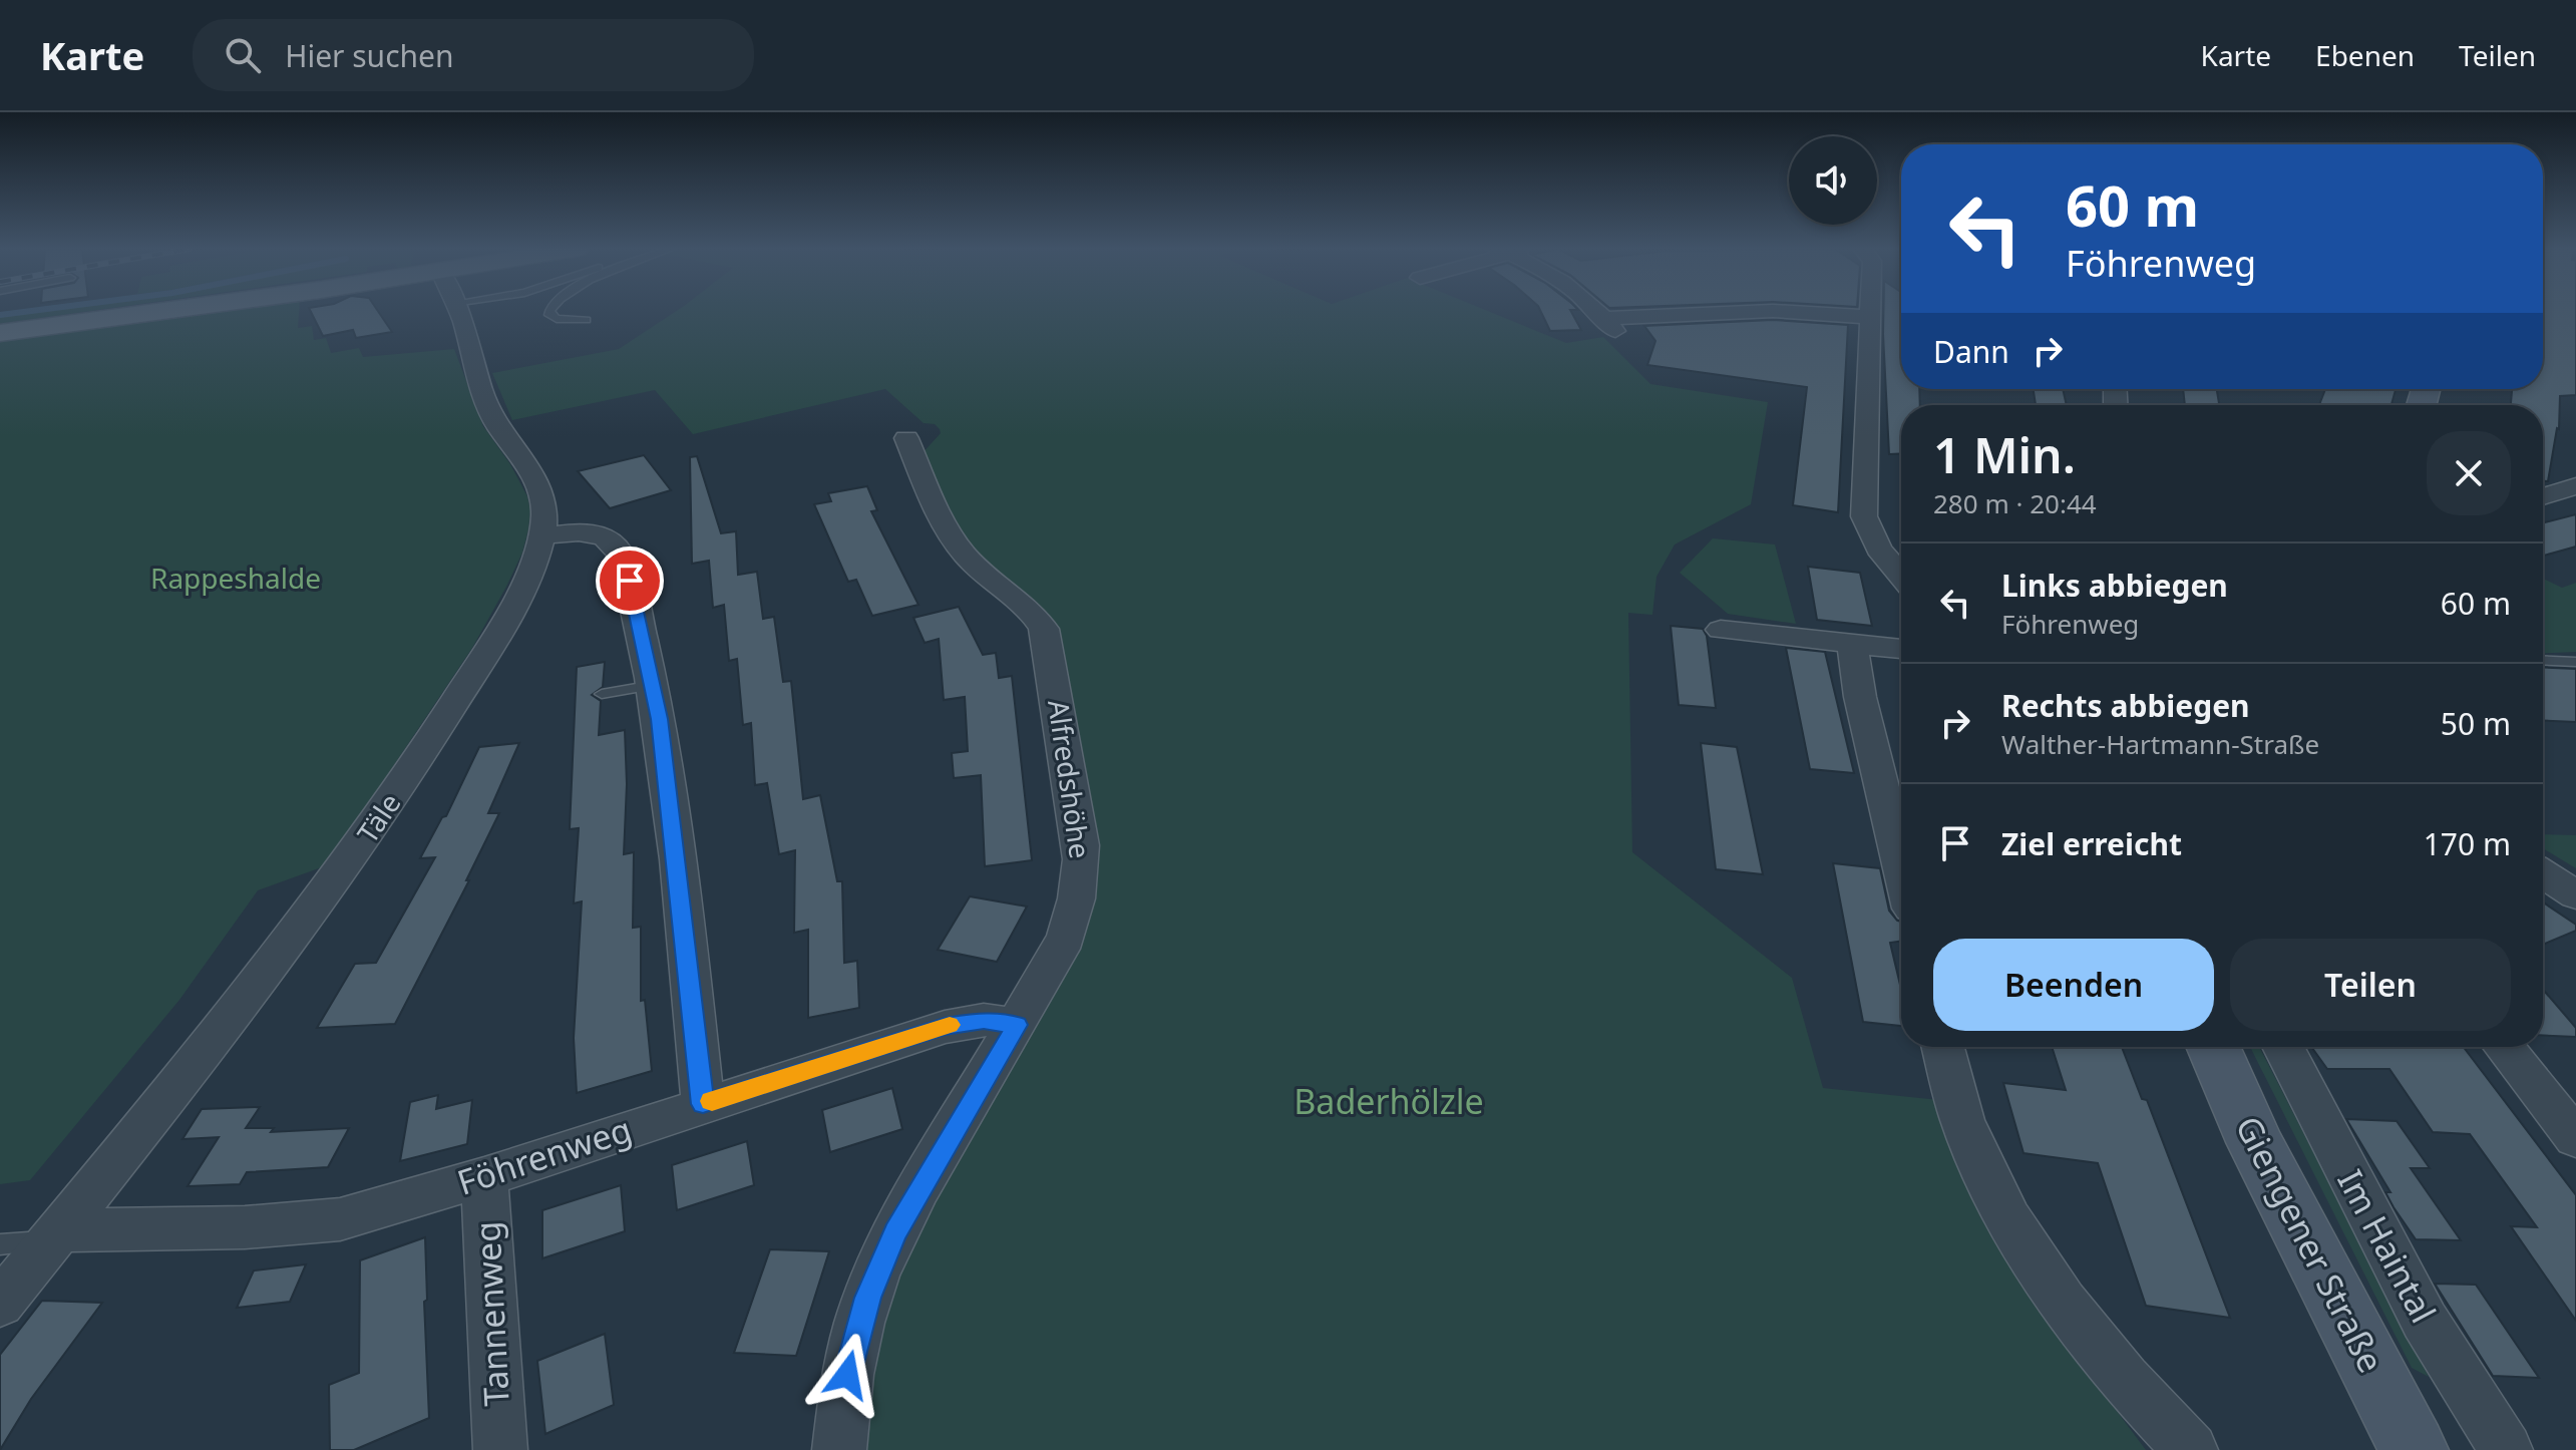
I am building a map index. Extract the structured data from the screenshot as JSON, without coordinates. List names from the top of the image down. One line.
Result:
{"streets":{"main road":["Giengener Straße"],"street":["Alfredshöhe","Täle","Föhrenweg","Im Haintal","Tannenweg"]},"crossings":[["Alfredshöhe","Föhrenweg"],["Täle","Föhrenweg"],["Föhrenweg","Tannenweg"]],"parks":["Rappeshalde","Baderhölzle"],"page":{"header":"Karte","search":"Hier suchen","nav":["Karte","Ebenen","Teilen"],"turn":["60 m","Föhrenweg"],"then":"Dann","heading":["1 Min.","280 m · 20:44"],"list":[{"name":"Links abbiegen","note":"Föhrenweg","value":"60 m"},{"name":"Rechts abbiegen","note":"Walther-Hartmann-Straße","value":"50 m"},{"name":"Ziel erreicht","value":"170 m"}],"buttons":["Beenden","Teilen"]}}
